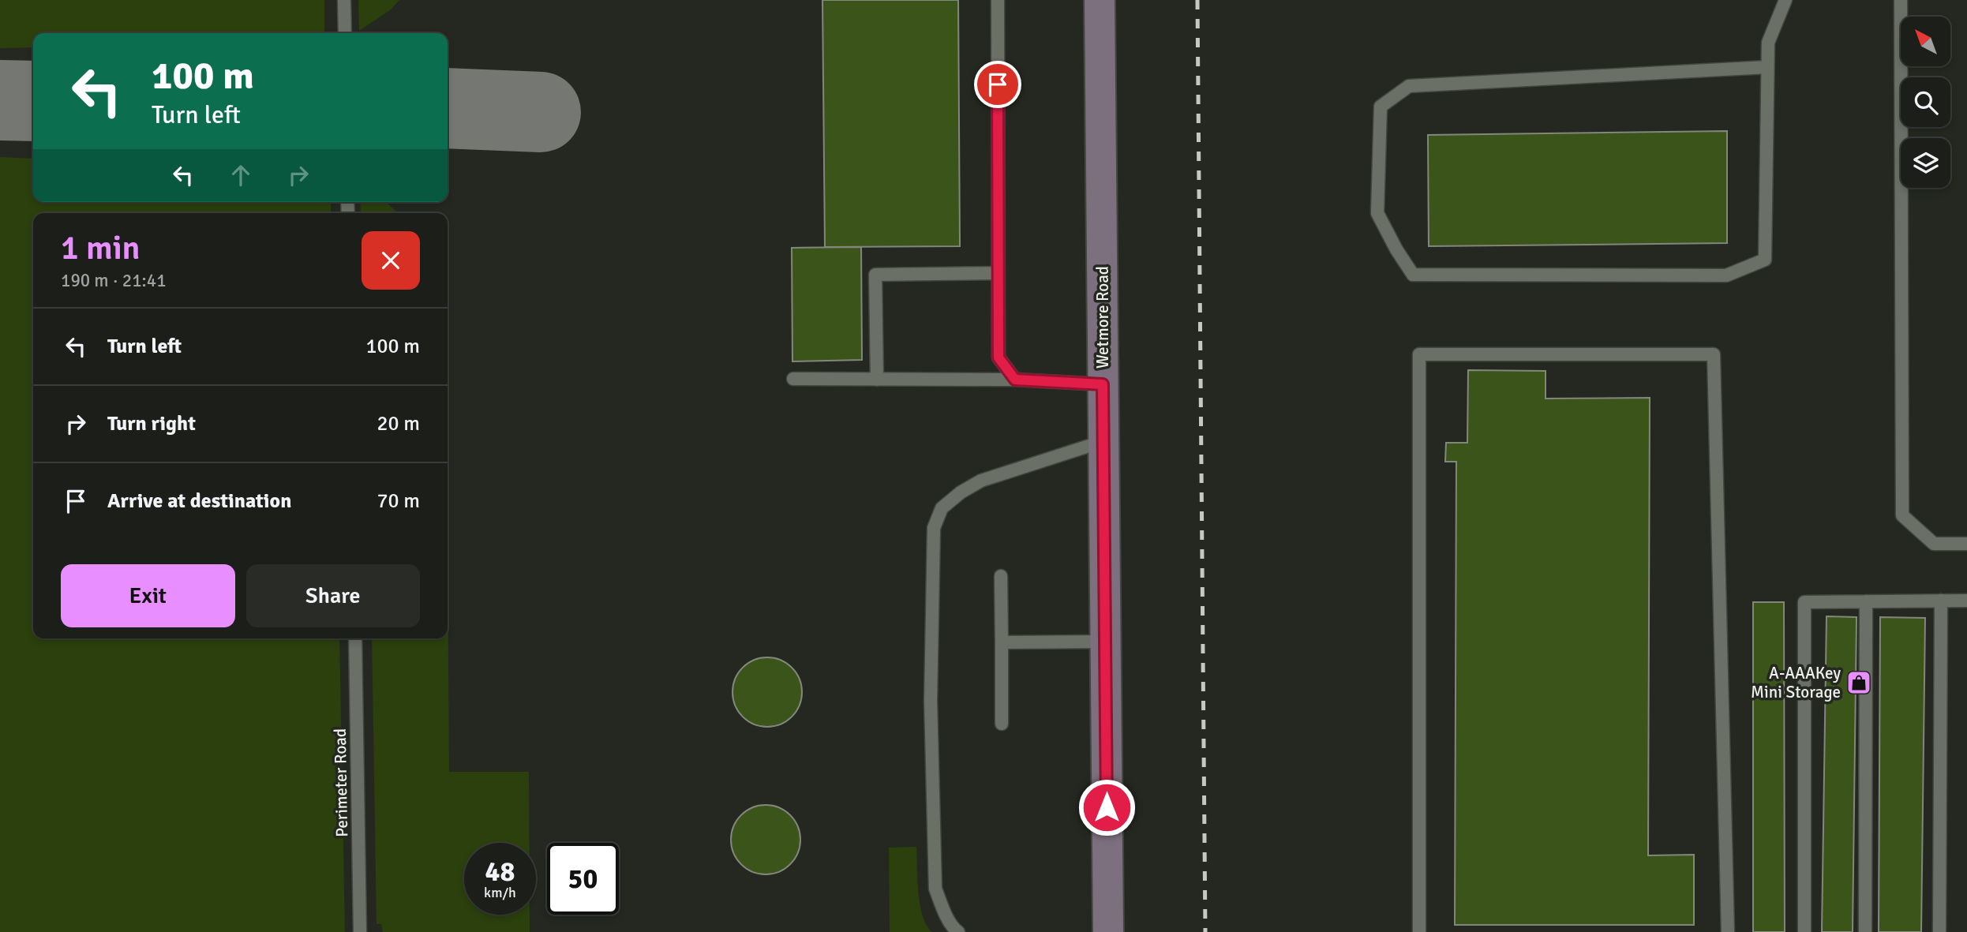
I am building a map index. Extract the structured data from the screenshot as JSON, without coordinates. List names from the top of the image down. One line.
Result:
{"streets":{"main road":["Wetmore Road"],"lane":["Perimeter Road"]},"places":{"shop":["A-AAAKey Mini Storage"]},"north":"top left","page":{"turn":["100 m","Turn left"],"heading":["1 min","190 m · 21:41"],"list":[{"name":"Turn left","value":"100 m"},{"name":"Turn right","value":"20 m"},{"name":"Arrive at destination","value":"70 m"}],"buttons":["Exit","Share"],"speed":"48 km/h","limit":"50"}}
